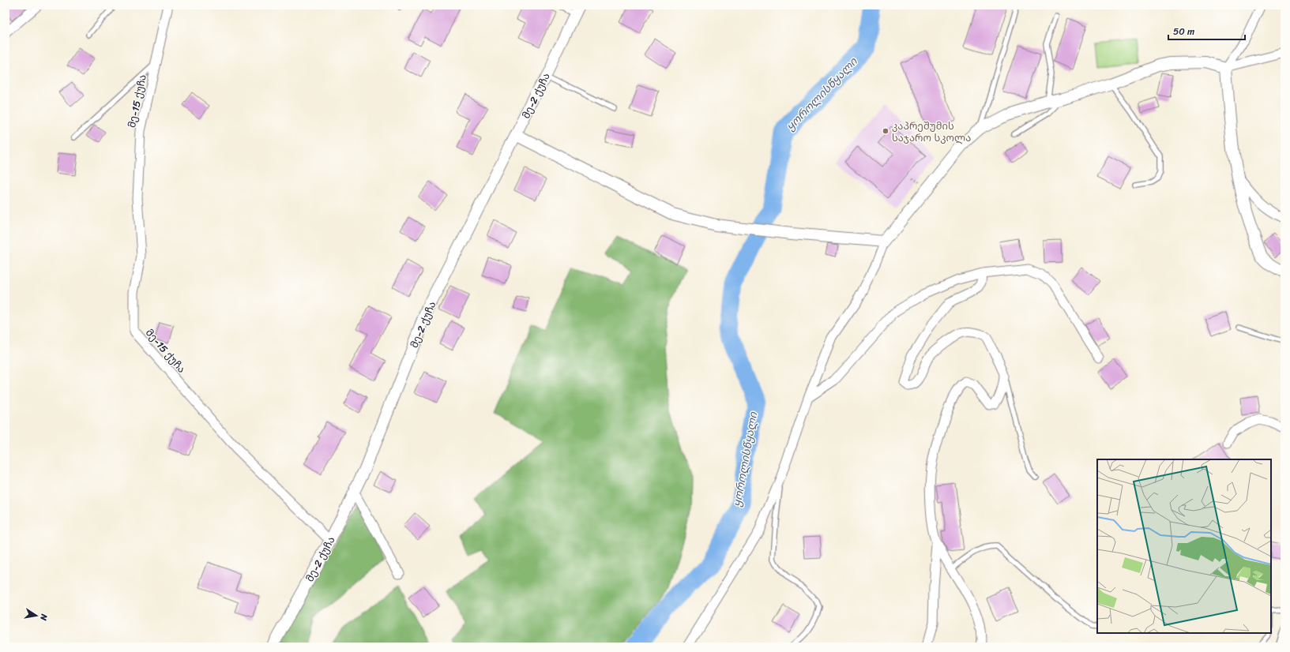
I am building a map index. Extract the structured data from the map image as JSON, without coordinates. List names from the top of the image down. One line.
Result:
{"streets":{"street":["მე-2 ქუჩა","მე-15 ქუჩა"]},"crossings":[["მე-2 ქუჩა","მე-15 ქუჩა"]],"water":["ყოროლისწყალი"],"places":["კაპრეშუმის საჯარო სკოლა"],"scale_bar":"50 m","north":"right"}
